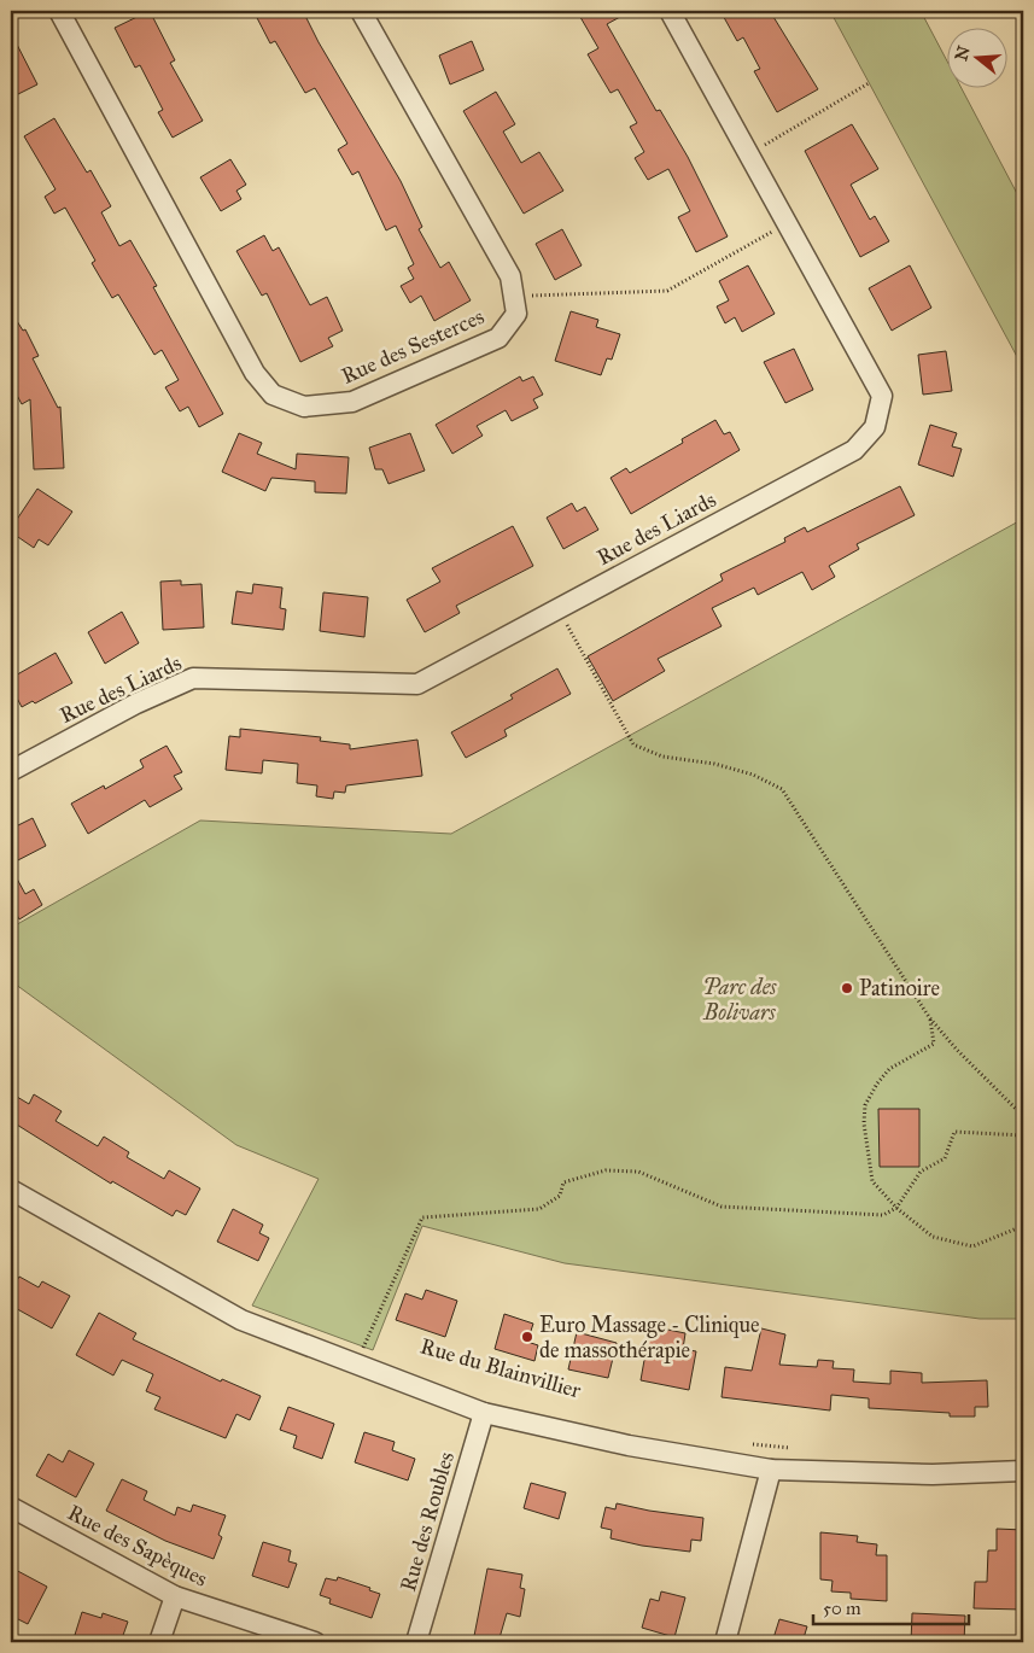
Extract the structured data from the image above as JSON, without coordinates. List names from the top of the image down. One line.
{"streets":{"street":["Rue des Sesterces","Rue des Liards","Rue du Blainvillier","Rue des Roubles","Rue des Sapèques"]},"crossings":[["Rue du Blainvillier","Rue des Roubles"]],"parks":["Parc des Bolivars"],"places":["Patinoire","Euro Massage - Clinique de massothérapie"],"scale_bar":"50 m","north":"left"}
